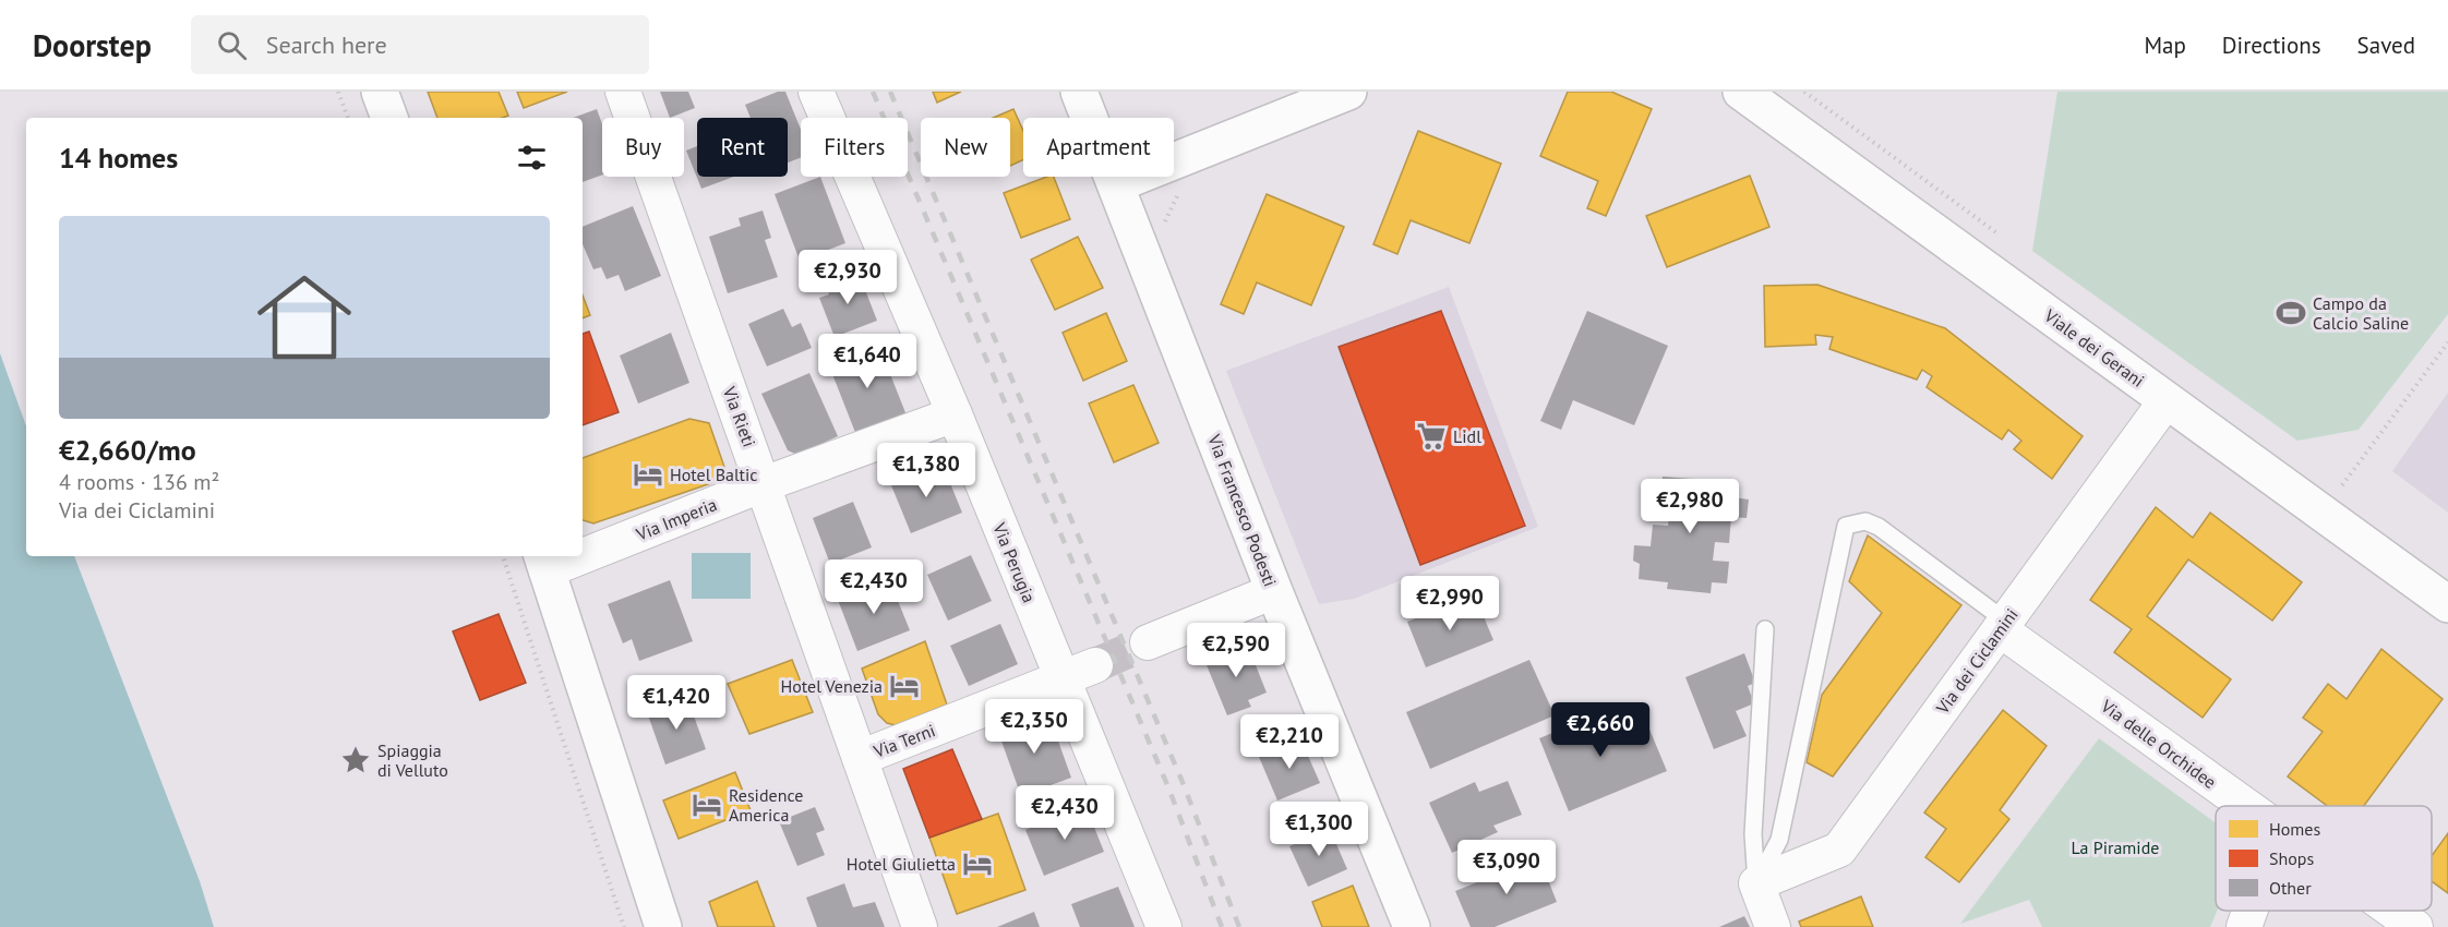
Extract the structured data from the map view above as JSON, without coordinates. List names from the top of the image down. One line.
{"streets":{"street":["Viale dei Gerani","Via Rieti","Via Francesco Podesti","Via Imperia","Via Perugia","Via dei Ciclamini","Via Terni","Via delle Orchidee"]},"crossings":[["Viale dei Gerani","Via dei Ciclamini"],["Via Rieti","Via Imperia"],["Via Rieti","Via Terni"],["Via Imperia","Via Perugia"],["Via Perugia","Via Terni"],["Via dei Ciclamini","Via delle Orchidee"]],"parks":["La Piramide"],"places":{"sports":["Campo da Calcio Saline"],"supermarket":["Lidl"],"hotel":["Hotel Baltic","Hotel Venezia","Residence America","Hotel Giulietta"],"place":["Spiaggia di Velluto"]},"legend":["Homes","Shops","Other"],"page":{"header":"Doorstep","search":"Search here","nav":["Map","Directions","Saved"],"chip":["Buy","Rent","Filters","New","Apartment"],"heading":"14 homes","list":[{"name":"€2,660/mo","note":"4 rooms · 136 m² · Via dei Ciclamini"}],"price":["€2,930","€1,640","€1,380","€2,980","€2,430","€2,990","€2,590","€1,420","€2,350","€2,660","€2,210","€2,430","€1,300","€3,090"]}}
